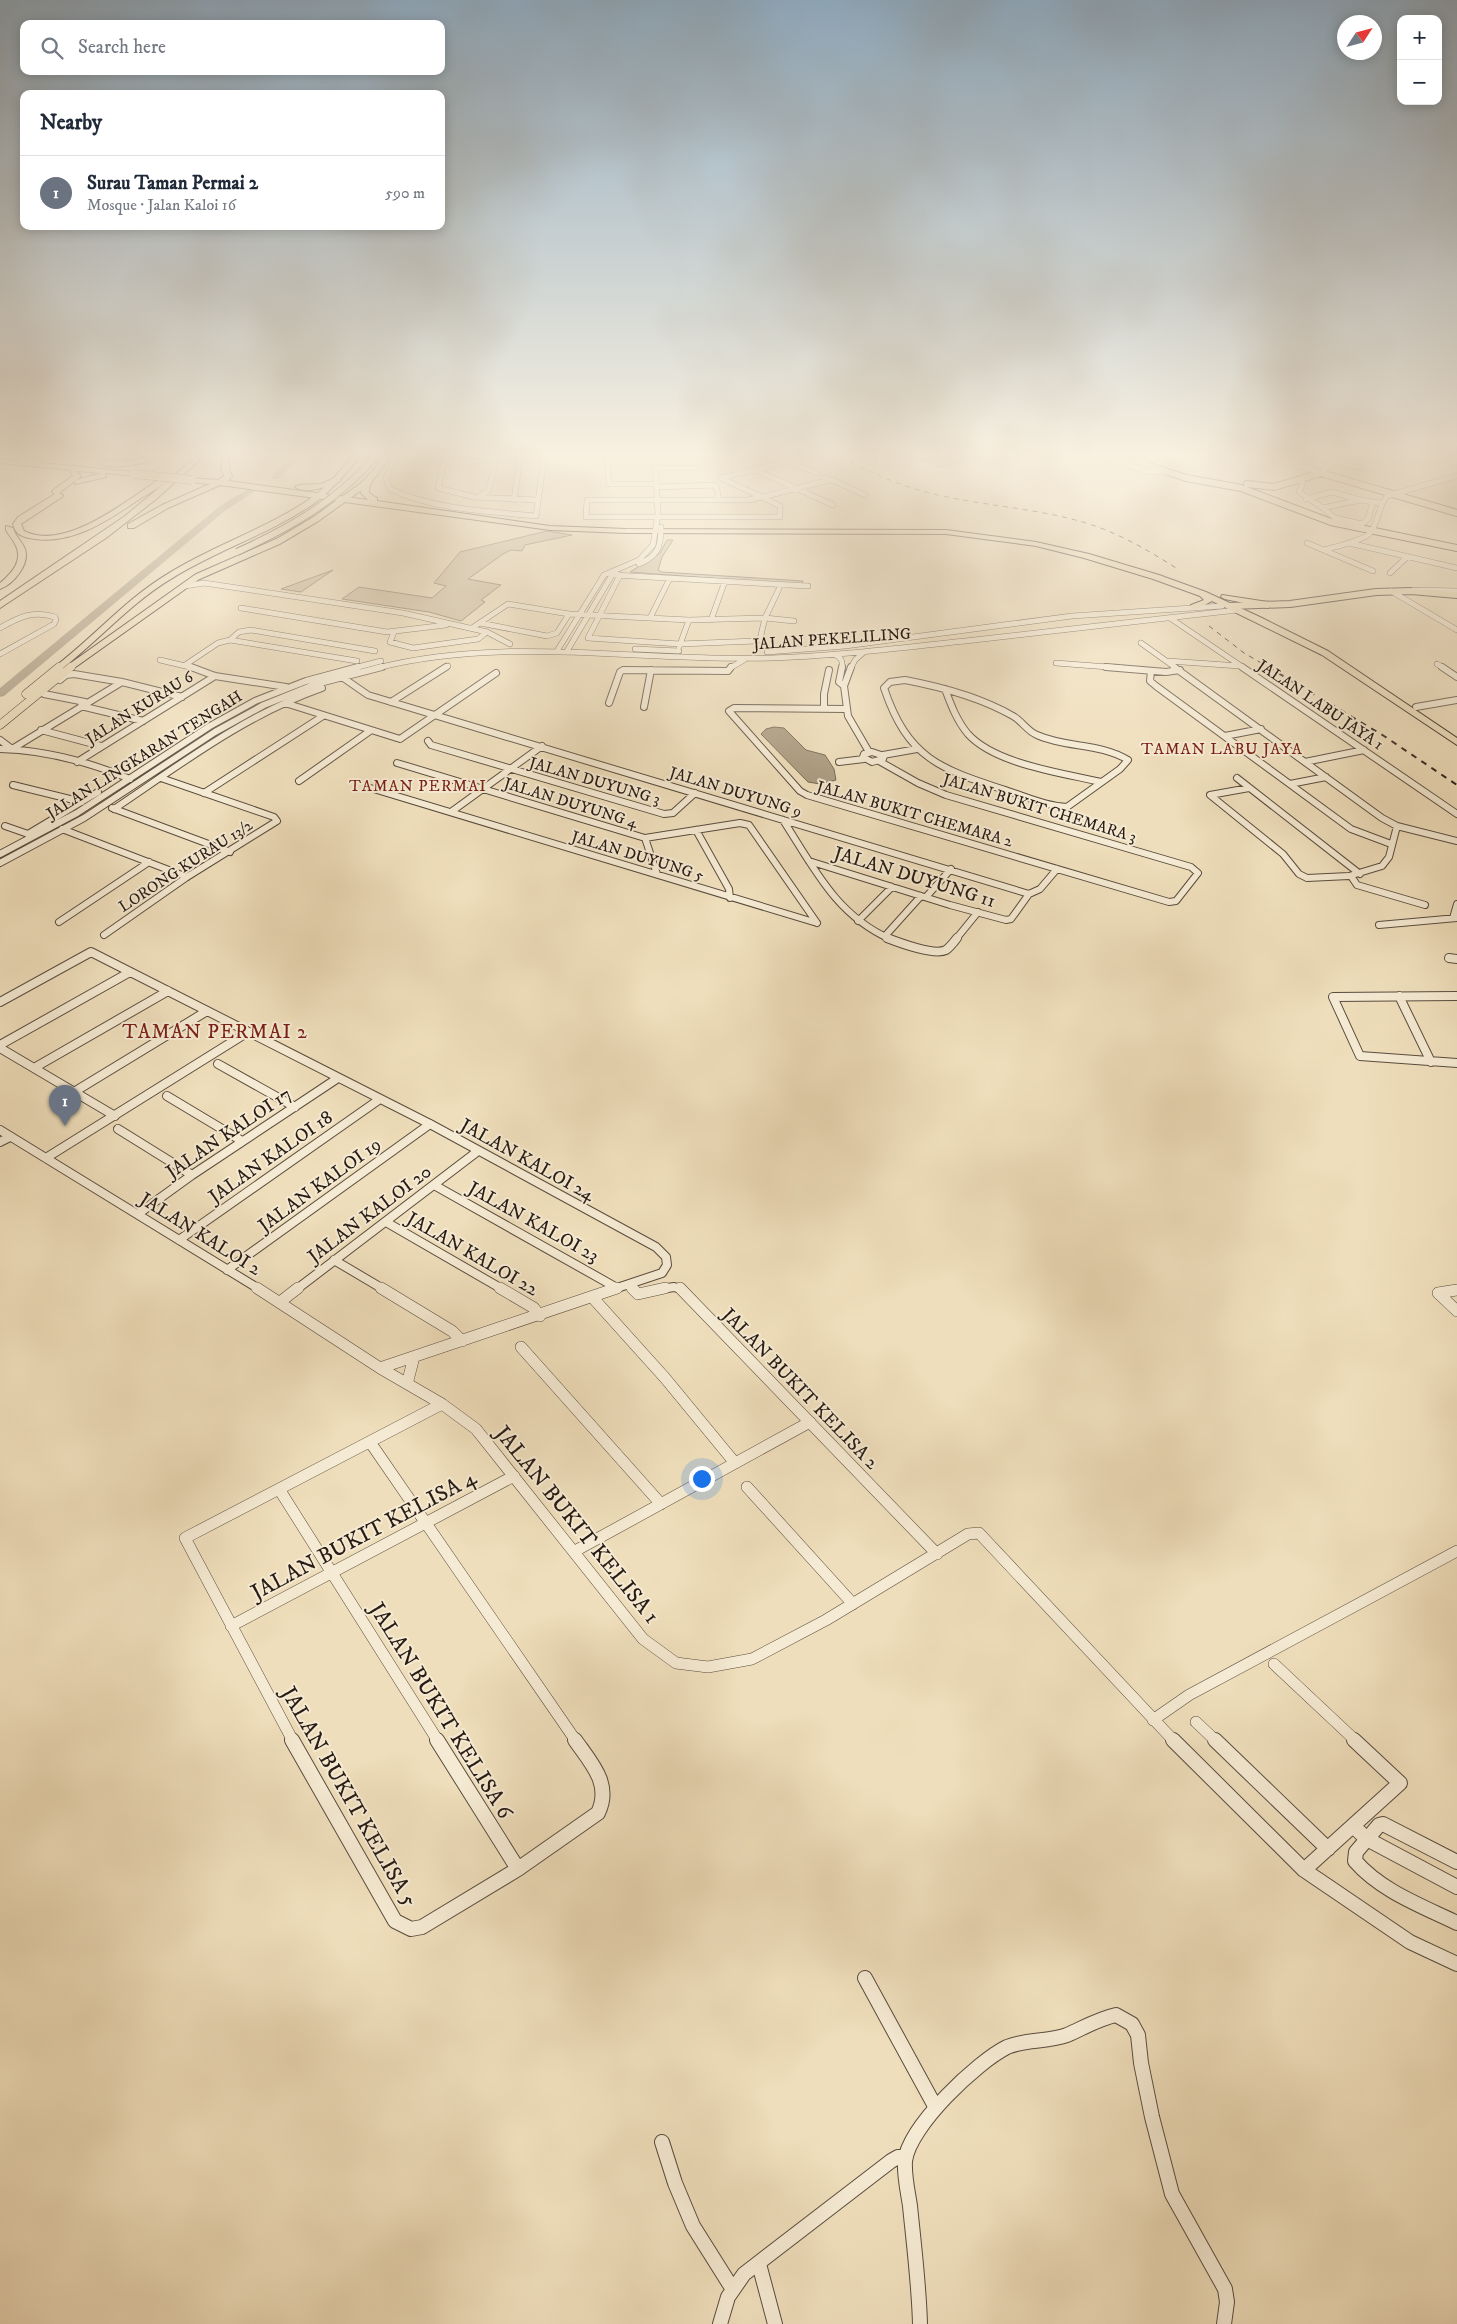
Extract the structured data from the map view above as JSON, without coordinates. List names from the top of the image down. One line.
{"streets":{"street":["JALAN PEKELILING","JALAN LABU JAYA 1","JALAN KURAU 6","JALAN LINGKARAN TENGAH","JALAN DUYUNG 3","JALAN DUYUNG 9","JALAN DUYUNG 4","JALAN BUKIT CHEMARA 3","JALAN BUKIT CHEMARA 2","JALAN DUYUNG 5","LORONG KURAU 13/2","JALAN DUYUNG 11","JALAN KALOI 17","JALAN KALOI 18","JALAN KALOI 24","JALAN KALOI 19","JALAN KALOI 20","JALAN KALOI 23","JALAN KALOI 2","JALAN KALOI 22","JALAN BUKIT KELISA 2","JALAN BUKIT KELISA 1","JALAN BUKIT KELISA 4","JALAN BUKIT KELISA 6","JALAN BUKIT KELISA 5"]},"crossings":[["JALAN PEKELILING","JALAN LABU JAYA 1"],["JALAN PEKELILING","JALAN LINGKARAN TENGAH"],["JALAN LINGKARAN TENGAH","JALAN DUYUNG 9"],["JALAN DUYUNG 3","JALAN DUYUNG 9"],["JALAN DUYUNG 9","JALAN DUYUNG 11"],["JALAN DUYUNG 4","JALAN DUYUNG 5"],["JALAN BUKIT CHEMARA 3","JALAN BUKIT CHEMARA 2"],["JALAN KALOI 17","JALAN KALOI 24"],["JALAN KALOI 17","JALAN KALOI 2"],["JALAN KALOI 18","JALAN KALOI 24"],["JALAN KALOI 18","JALAN KALOI 2"],["JALAN KALOI 24","JALAN KALOI 19"],["JALAN KALOI 24","JALAN KALOI 20"],["JALAN KALOI 24","JALAN KALOI 23"],["JALAN KALOI 24","JALAN KALOI 2"],["JALAN KALOI 24","JALAN KALOI 22"],["JALAN KALOI 24","JALAN BUKIT KELISA 2"],["JALAN KALOI 24","JALAN BUKIT KELISA 1"],["JALAN KALOI 19","JALAN KALOI 2"],["JALAN KALOI 20","JALAN KALOI 23"],["JALAN KALOI 20","JALAN KALOI 2"],["JALAN KALOI 20","JALAN KALOI 22"],["JALAN KALOI 2","JALAN BUKIT KELISA 1"],["JALAN BUKIT KELISA 2","JALAN BUKIT KELISA 1"],["JALAN BUKIT KELISA 1","JALAN BUKIT KELISA 4"],["JALAN BUKIT KELISA 4","JALAN BUKIT KELISA 6"],["JALAN BUKIT KELISA 4","JALAN BUKIT KELISA 5"],["JALAN BUKIT KELISA 6","JALAN BUKIT KELISA 5"]],"districts":["TAMAN LABU JAYA","TAMAN PERMAI","TAMAN PERMAI 2"],"north":"top right","page":{"map_buttons":["+","−"],"search":"Search here","heading":"Nearby","list":[{"mark":"1","name":"Surau Taman Permai 2","note":"Mosque · Jalan Kaloi 16","value":"590 m"}],"pins":"1"}}
